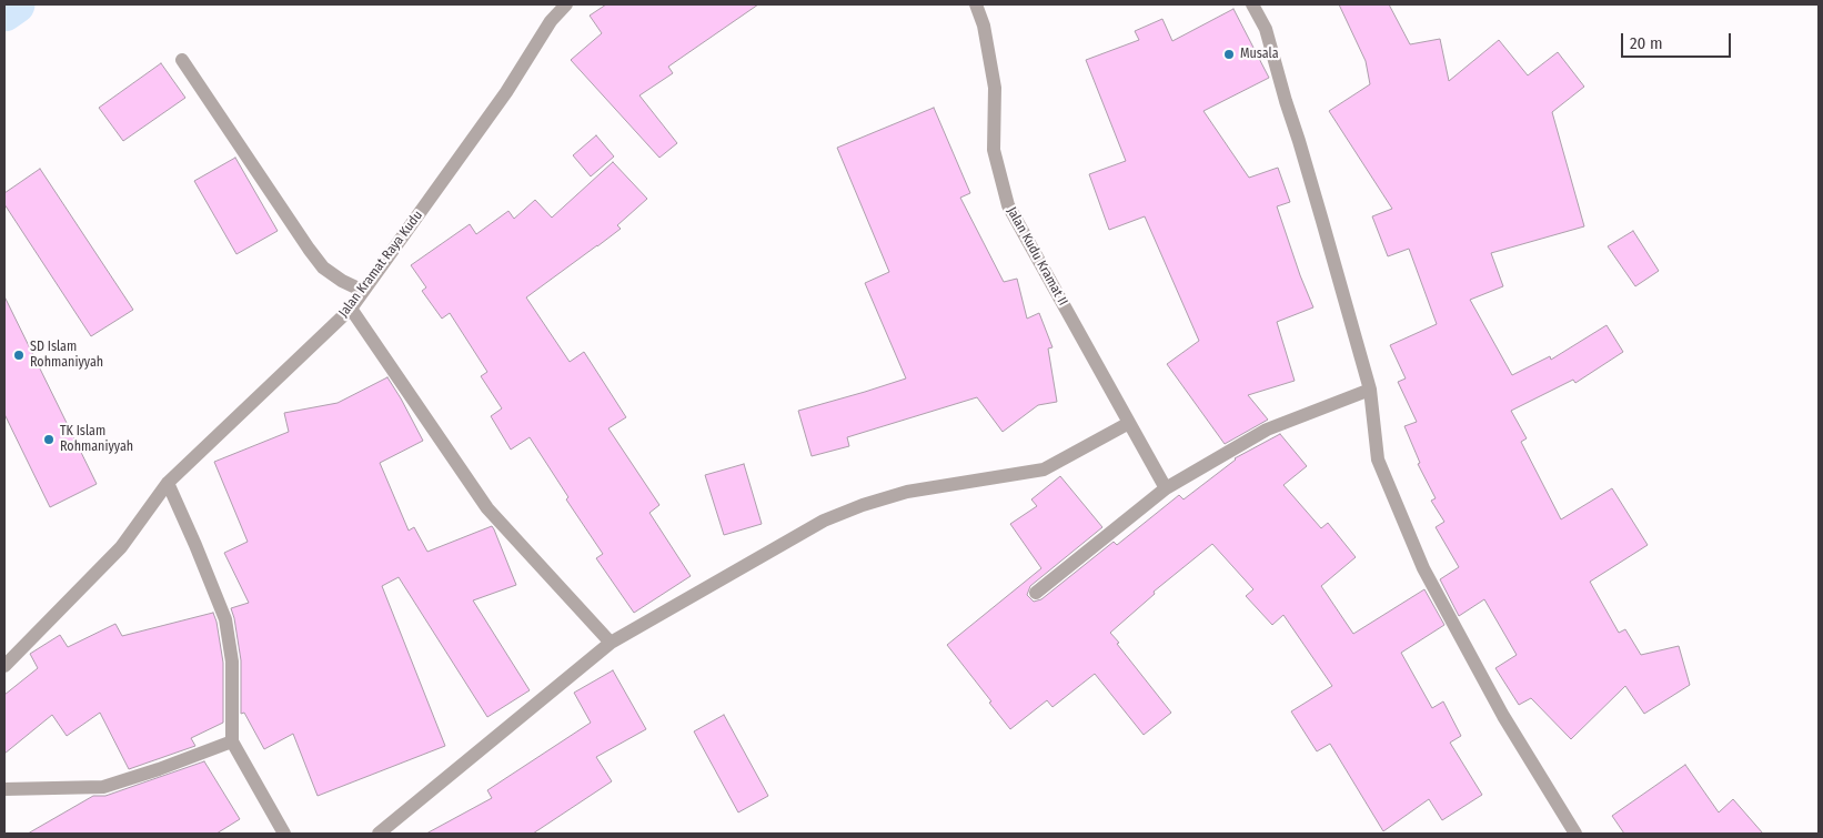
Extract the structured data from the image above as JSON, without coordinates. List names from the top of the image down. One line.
{"streets":{"street":["Jalan Kudu Kramat II","Jalan Kramat Raya Kudu"]},"places":["Musala","SD Islam Rohmaniyyah","TK Islam Rohmaniyyah"],"scale_bar":"20 m"}
